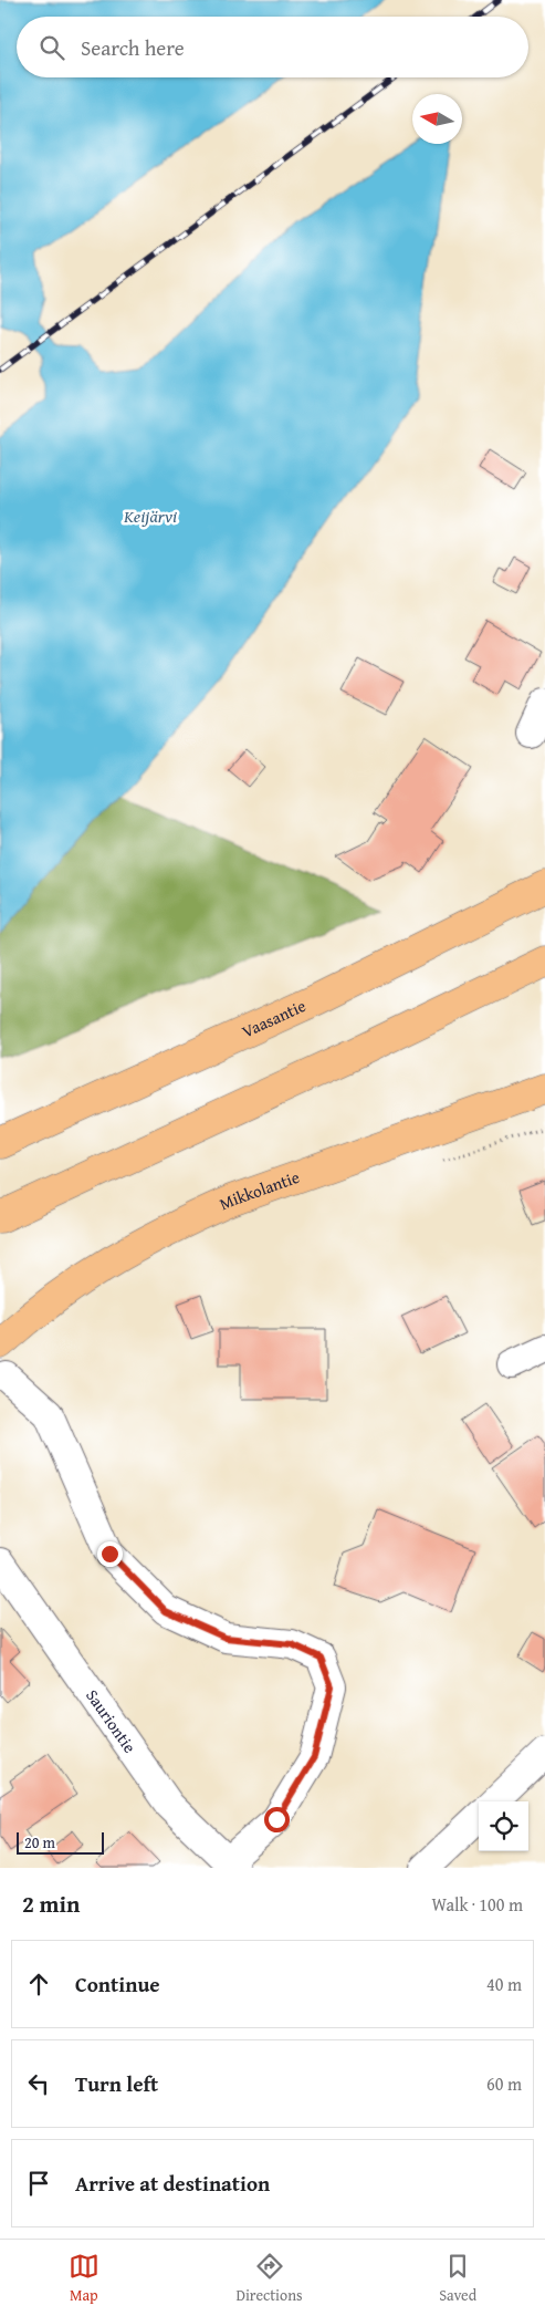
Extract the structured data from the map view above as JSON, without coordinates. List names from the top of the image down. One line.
{"streets":{"main road":["Vaasantie","Mikkolantie"],"street":["Sauriontie"]},"water":["Keijärvi"],"scale_bar":"20 m","north":"left","page":{"search":"Search here","scale":"20 m","heading":["2 min","Walk · 100 m"],"list":[["Continue","40 m"],["Turn left","60 m"],"Arrive at destination"],"nav":["Map","Directions","Saved"]}}
